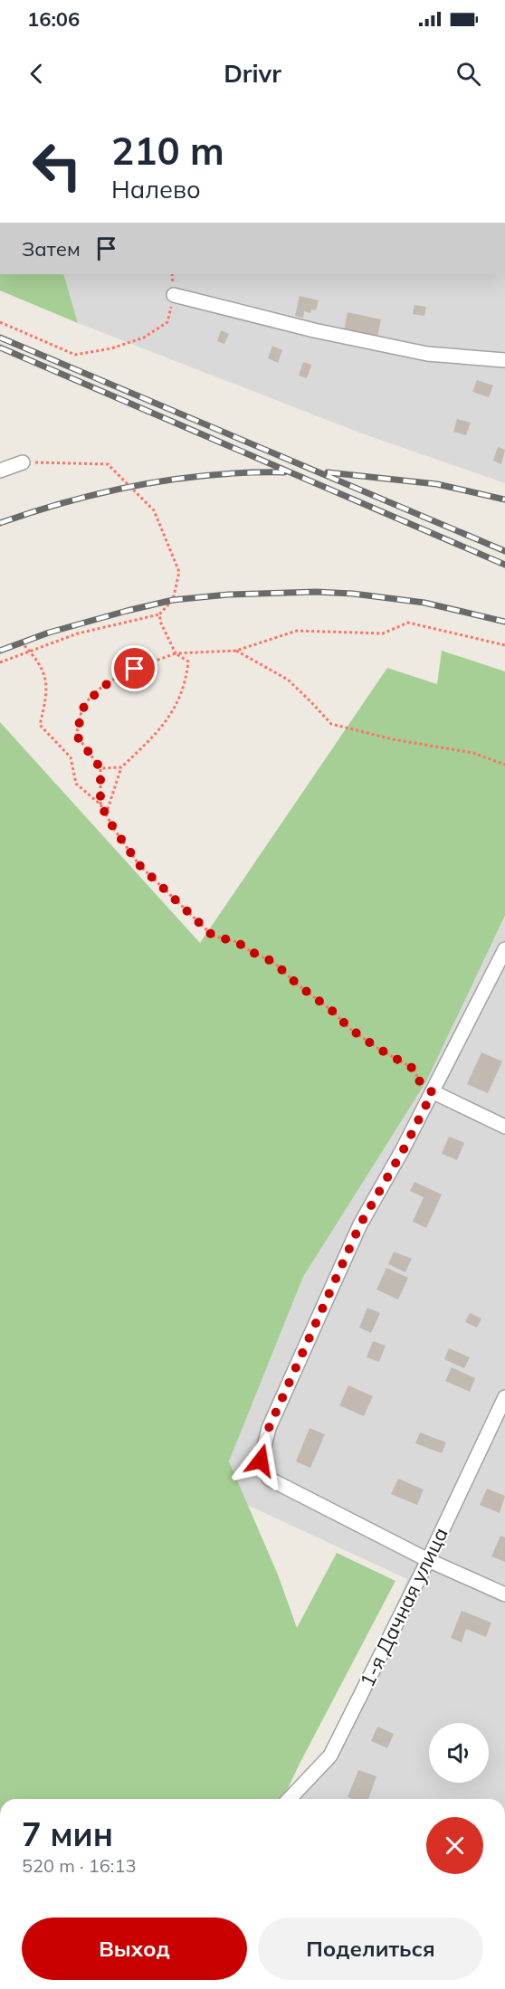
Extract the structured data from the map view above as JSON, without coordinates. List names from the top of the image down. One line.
{"streets":{"street":["1-я Дачная улица"]},"page":{"status":"16:06","header":"Drivr","turn":["210 m","Налево"],"then":"Затем","heading":["7 мин","520 m · 16:13"],"buttons":["Выход","Поделиться"]}}
